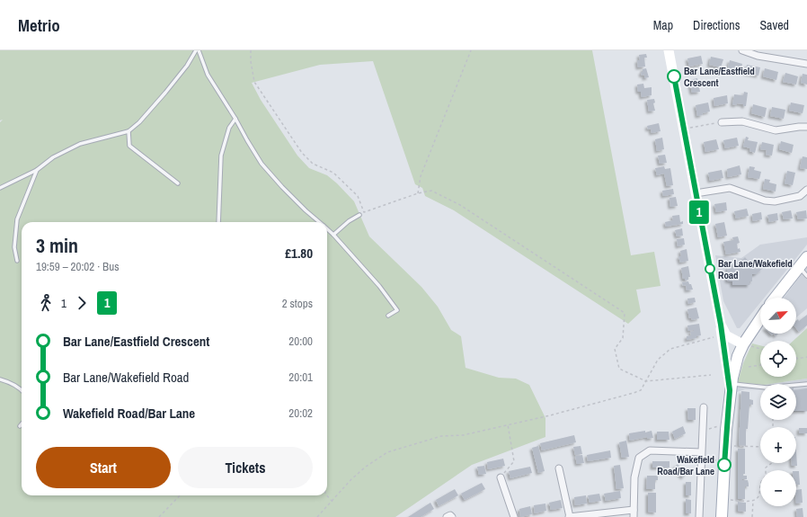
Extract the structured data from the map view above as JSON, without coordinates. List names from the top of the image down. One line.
{"places":["Bar Lane/Eastfield Crescent","Bar Lane/Wakefield Road","Wakefield Road/Bar Lane"],"lines":["bus line 1"],"north":"top right","page":{"header":"Metrio","nav":["Map","Directions","Saved"],"on_map":"1","heading":["3 min","19:59 – 20:02 · Bus","£1.80"],"legs":["1","1","2 stops"],"map_buttons":["+","−"],"list":[{"name":"Bar Lane/Eastfield Crescent","value":"20:00"},{"name":"Bar Lane/Wakefield Road","value":"20:01"},{"name":"Wakefield Road/Bar Lane","value":"20:02"}],"buttons":["Start","Tickets"]}}
